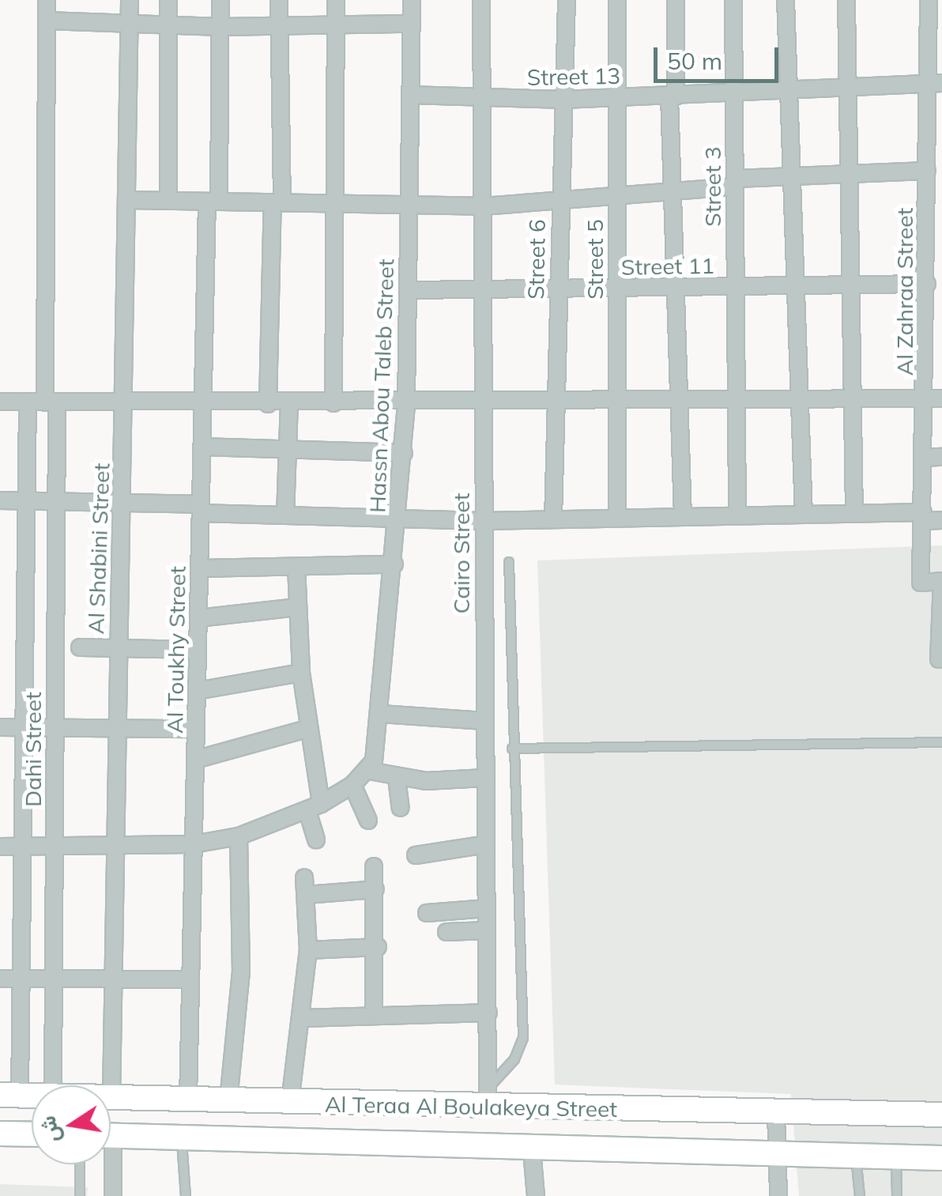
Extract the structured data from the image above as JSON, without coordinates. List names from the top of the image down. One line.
{"streets":{"street":["Street 13","Street 3","Street 6","Street 5","Street 11","Al Zahraa Street","Hassn Abou Taleb Street","Al Shabini Street","Cairo Street","Al Toukhy Street","Dahi Street","Al Teraa Al Boulakeya Street"]},"crossings":[["Street 13","Street 3"],["Street 13","Street 6"],["Street 13","Street 5"],["Street 13","Al Zahraa Street"],["Street 13","Hassn Abou Taleb Street"],["Street 13","Cairo Street"],["Street 3","Street 11"],["Street 6","Street 11"],["Street 5","Street 11"],["Street 11","Al Zahraa Street"],["Street 11","Hassn Abou Taleb Street"],["Street 11","Cairo Street"],["Al Shabini Street","Al Teraa Al Boulakeya Street"],["Cairo Street","Al Teraa Al Boulakeya Street"],["Al Toukhy Street","Al Teraa Al Boulakeya Street"]],"scale_bar":"50 m","north":"left"}
